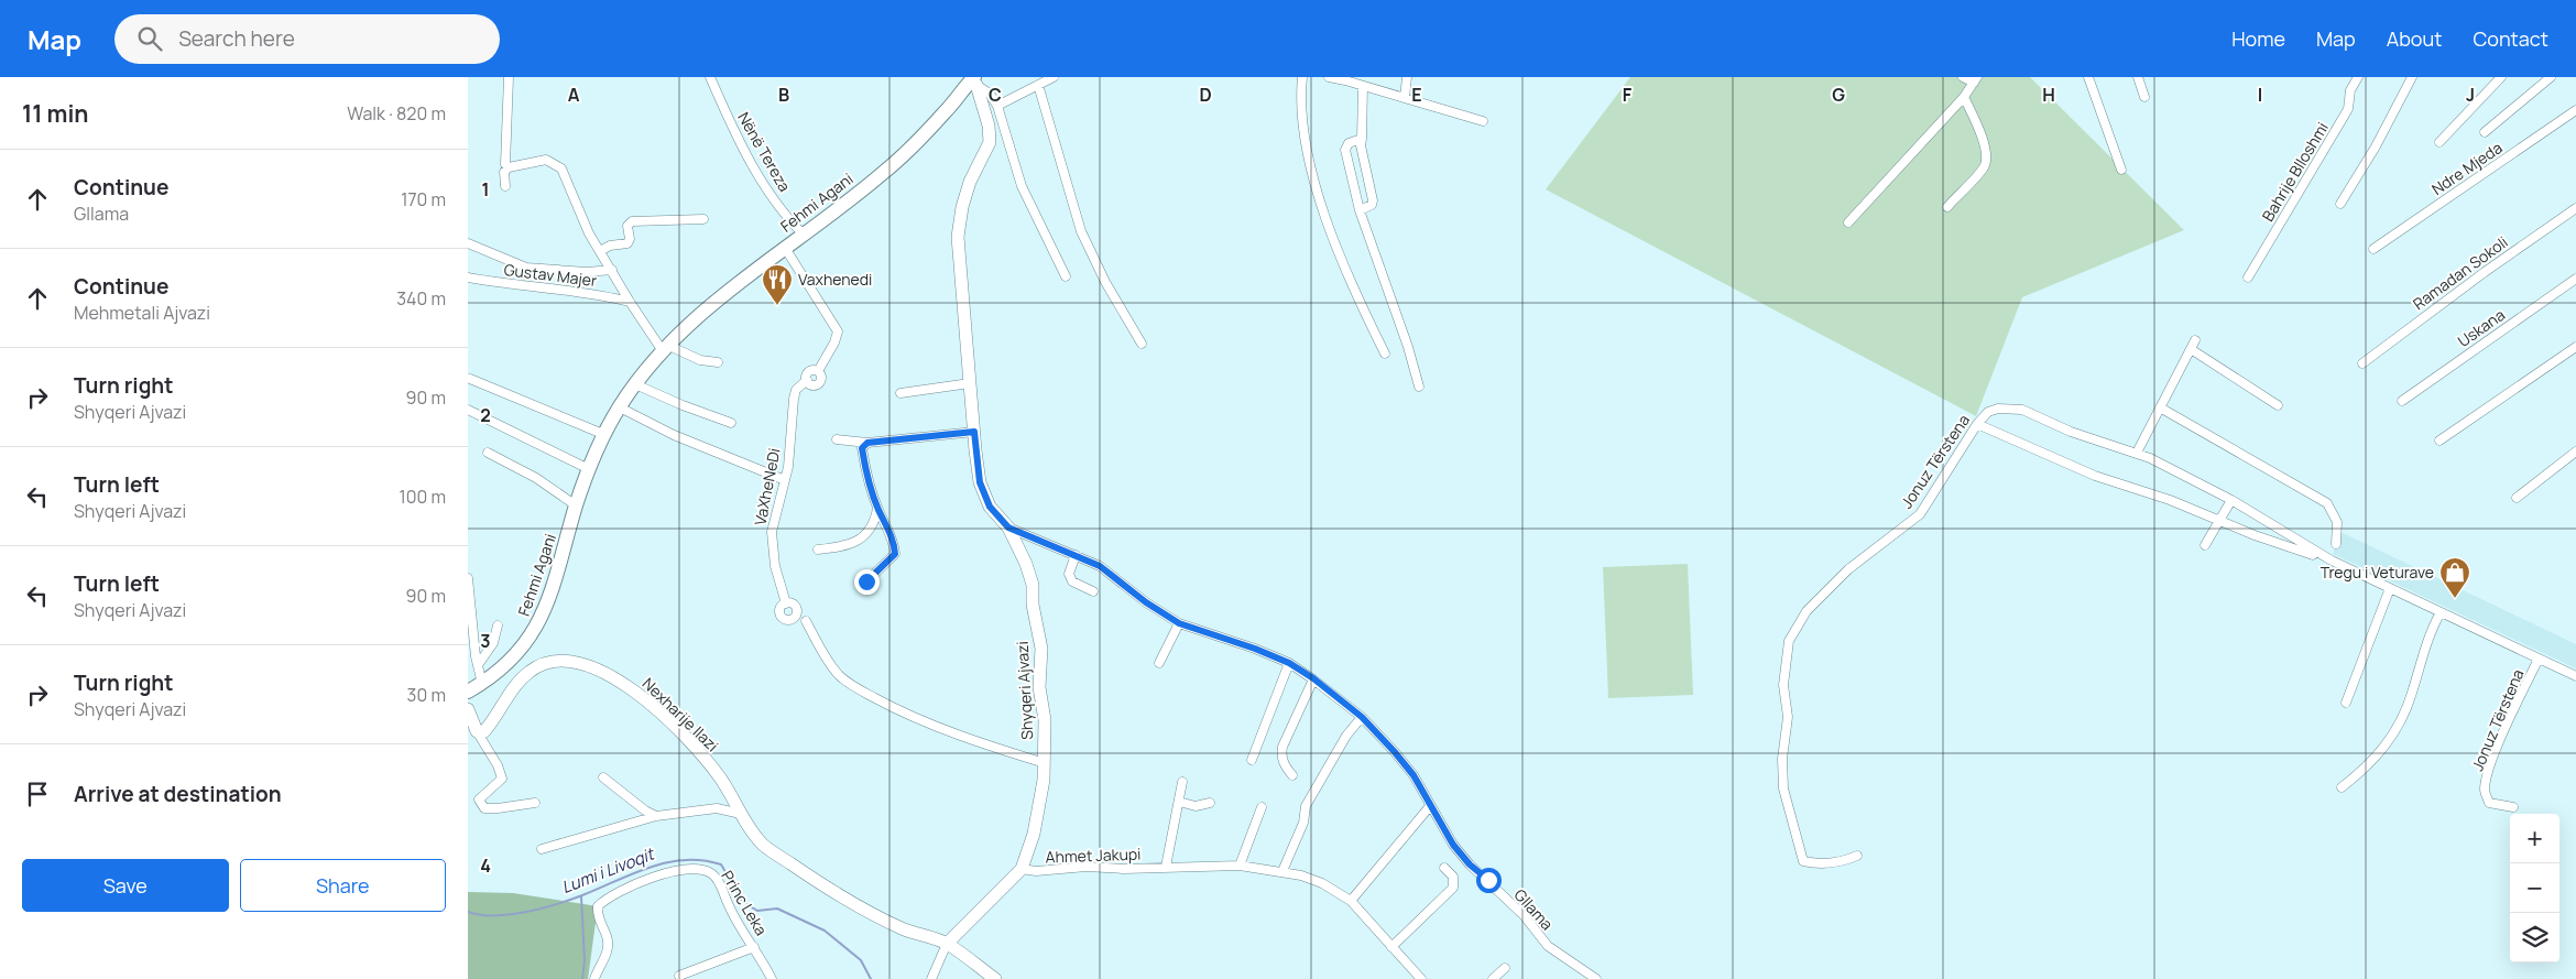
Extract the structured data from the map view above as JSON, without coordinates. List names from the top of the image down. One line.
{"streets":{"main road":["Fehmi Agani"],"street":["Nënë Tereza","Ndre Mjeda","Bahrije Blloshmi","Ramadan Sokoli","Gustav Majer","Uskana","Jonuz Tërstena","VaXheNeDi","Shyqeri Ajvazi","Nexharije Ilazi","Ahmet Jakupi","Princ Leka","Gllama"]},"crossings":[["Nënë Tereza","Fehmi Agani"],["Fehmi Agani","VaXheNeDi"],["Fehmi Agani","Shyqeri Ajvazi"],["Shyqeri Ajvazi","Nexharije Ilazi"],["Shyqeri Ajvazi","Ahmet Jakupi"],["Shyqeri Ajvazi","Gllama"]],"water":["Lumi i Livoqit"],"places":{"restaurant":["Vaxhenedi"],"shop":["Tregu i Veturave"]},"page":{"header":"Map","search":"Search here","nav":["Home","Map","About","Contact"],"heading":["11 min","Walk · 820 m"],"list":[["Continue","Gllama","170 m"],["Continue","Mehmetali Ajvazi","340 m"],["Turn right","Shyqeri Ajvazi","90 m"],["Turn left","Shyqeri Ajvazi","100 m"],["Turn left","Shyqeri Ajvazi","90 m"],["Turn right","Shyqeri Ajvazi","30 m"],"Arrive at destination"],"map_buttons":["+","−"],"buttons":["Save","Share"]},"grid":{"columns":["A","B","C","D","E","F","G","H","I","J"],"rows":["1","2","3","4"]}}
